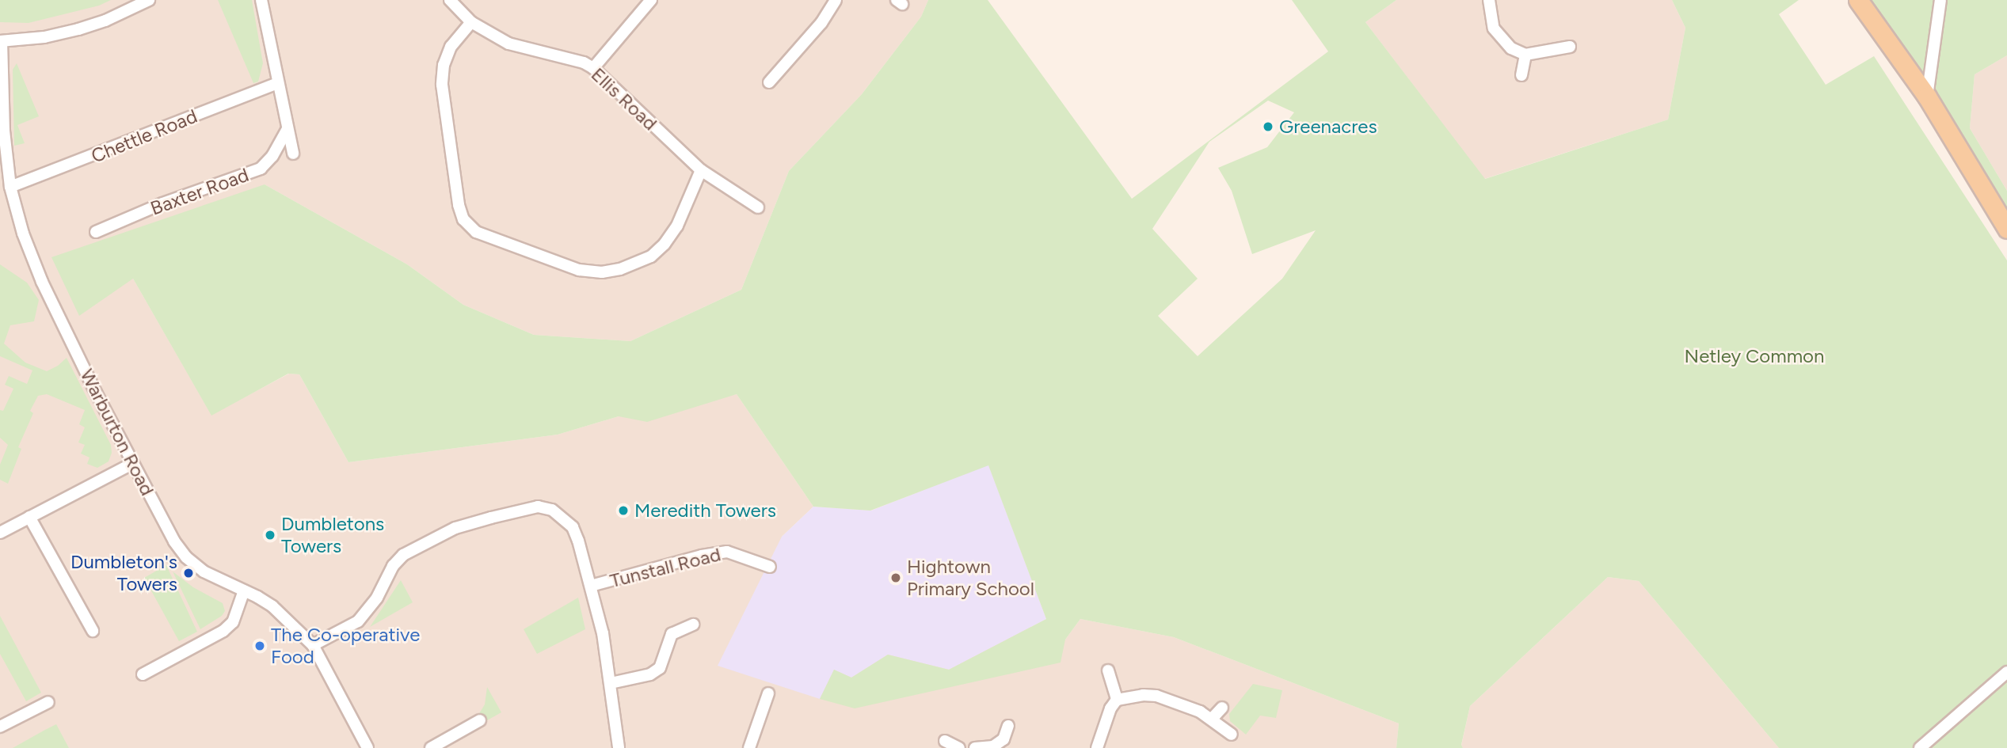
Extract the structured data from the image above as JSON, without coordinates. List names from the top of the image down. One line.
{"streets":{"street":["Ellis Road","Chettle Road","Baxter Road","Warburton Road","Tunstall Road"]},"crossings":[["Chettle Road","Warburton Road"],["Warburton Road","Tunstall Road"]],"parks":["Netley Common"],"places":["Greenacres","Meredith Towers","Dumbletons Towers","Dumbleton's Towers","Hightown Primary School","The Co-operative Food"]}
